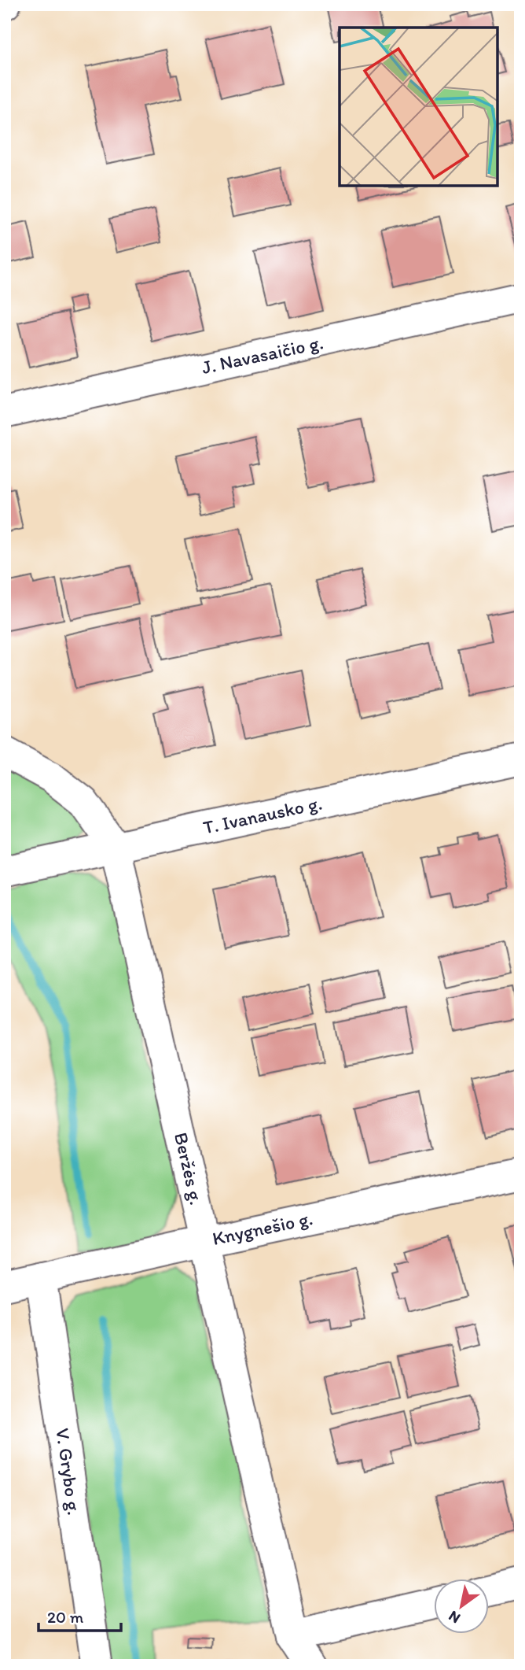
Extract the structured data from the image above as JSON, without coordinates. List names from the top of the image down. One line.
{"streets":{"street":["J. Navasaičio g.","T. Ivanausko g.","Beržės g.","Knygnešio g.","V. Grybo g."]},"crossings":[["T. Ivanausko g.","Beržės g."],["Beržės g.","Knygnešio g."],["Knygnešio g.","V. Grybo g."]],"scale_bar":"20 m","north":"bottom left"}
